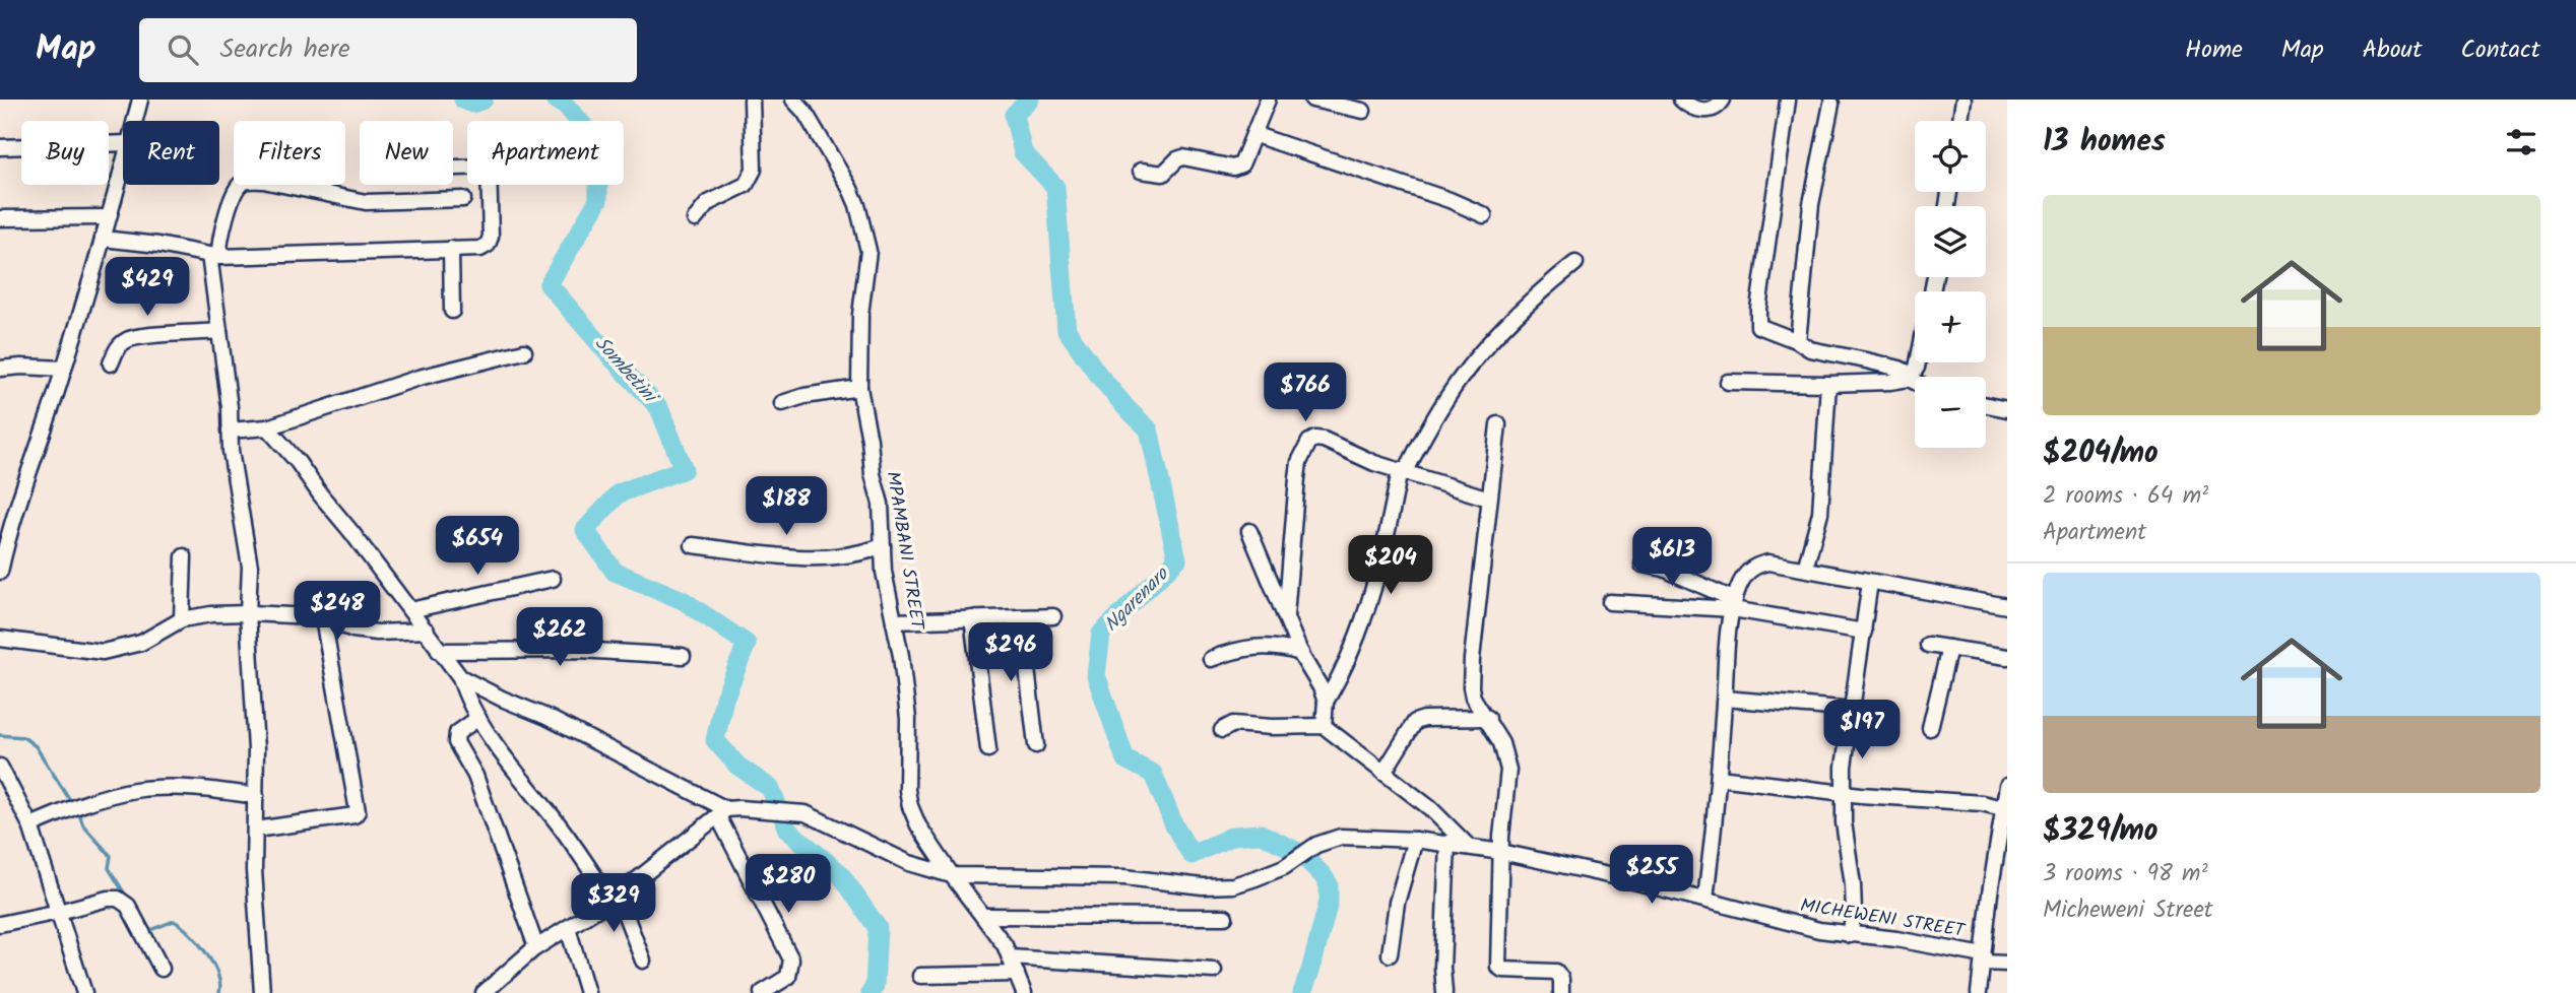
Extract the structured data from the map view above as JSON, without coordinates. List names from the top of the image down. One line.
{"streets":{"street":["MPAMBANI STREET","MICHEWENI STREET"]},"crossings":[["MPAMBANI STREET","MICHEWENI STREET"]],"water":["Sombetini","Ngarenaro"],"page":{"header":"Map","search":"Search here","nav":["Home","Map","About","Contact"],"heading":"13 homes","map_buttons":["+","−"],"chip":["Buy","Rent","Filters","New","Apartment"],"list":[{"name":"$204/mo","note":"2 rooms · 64 m² · Apartment"},{"name":"$329/mo","note":"3 rooms · 98 m² · Micheweni Street"}],"price":["$429","$766","$188","$654","$613","$204","$248","$262","$296","$197","$255","$280","$329"]}}
